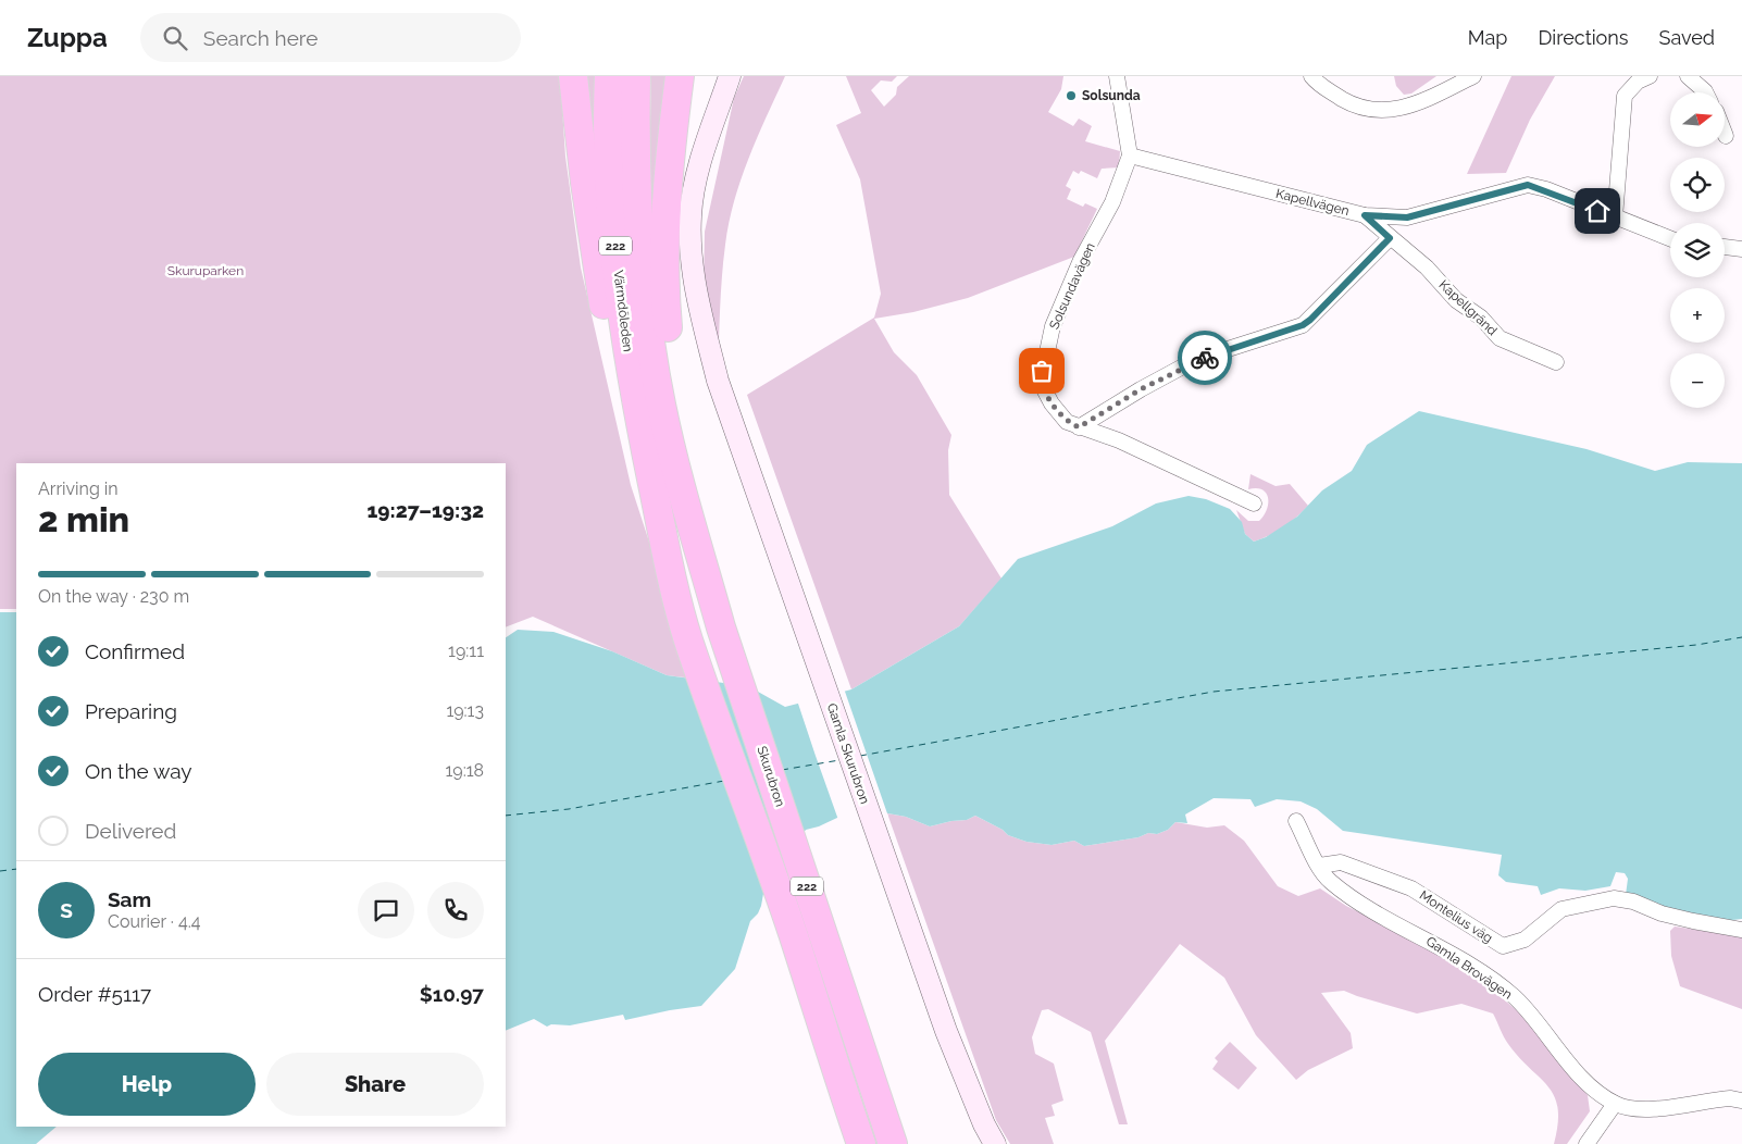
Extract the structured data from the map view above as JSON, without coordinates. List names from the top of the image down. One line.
{"streets":{"highway":["222","Värmdöleden","Skurubron"],"main road":["Gamla Skurubron"],"street":["Kapellvägen","Solsundavägen","Kapellgränd","Montelius väg","Gamla Brovägen"]},"crossings":[["Kapellvägen","Solsundavägen"],["Kapellvägen","Kapellgränd"],["222","Värmdöleden"],["222","Skurubron"],["Värmdöleden","Skurubron"],["Montelius väg","Gamla Brovägen"]],"parks":["Skuruparken"],"places":["Solsunda"],"north":"right","page":{"header":"Zuppa","search":"Search here","nav":["Map","Directions","Saved"],"map_buttons":["+","−"],"heading":["2 min","Arriving in","19:27–19:32"],"panel":["Sam","Courier · 4.4","Order #5117","$10.97"],"bar":"On the way · 230 m","list":[["Confirmed","19:11"],["Preparing","19:13"],["On the way","19:18"],"Delivered"],"round":"S","buttons":["Help","Share"]}}
